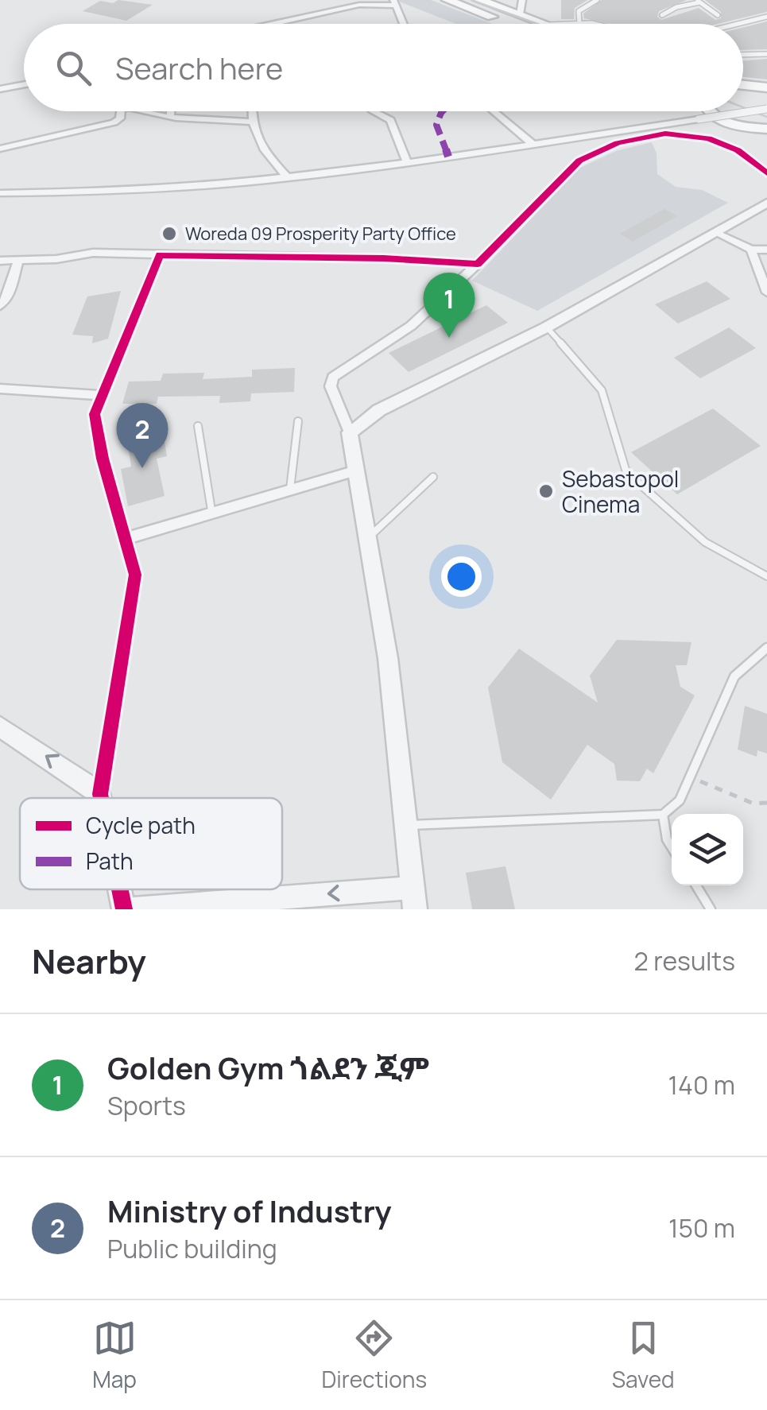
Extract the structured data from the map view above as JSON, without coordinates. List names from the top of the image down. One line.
{"places":["Woreda 09 Prosperity Party Office","Sebastopol Cinema"],"legend":["Cycle path","Path"],"page":{"search":"Search here","pins":["1","2"],"heading":["Nearby","2 results"],"list":[{"mark":"1","name":"Golden Gym ጎልደን ጂም","note":"Sports","value":"140 m"},{"mark":"2","name":"Ministry of Industry","note":"Public building","value":"150 m"}],"nav":["Map","Directions","Saved"]}}
